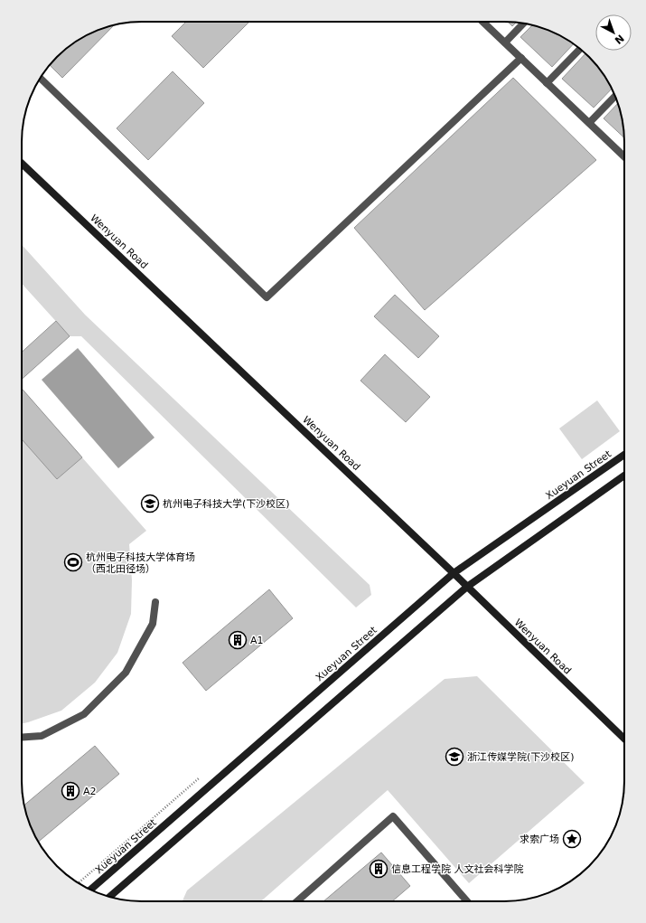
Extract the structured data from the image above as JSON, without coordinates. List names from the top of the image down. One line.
{"streets":{"main road":["Wenyuan Road","Xueyuan Street"]},"crossings":[["Wenyuan Road","Xueyuan Street"]],"places":{"school or university":["杭州电子科技大学(下沙校区)","浙江传媒学院(下沙校区)"],"sports":["杭州电子科技大学体育场 （西北田径场）"],"building":["A1","A2","信息工程学院 人文社会科学院"],"place":["求索广场"]},"north":"bottom right"}
